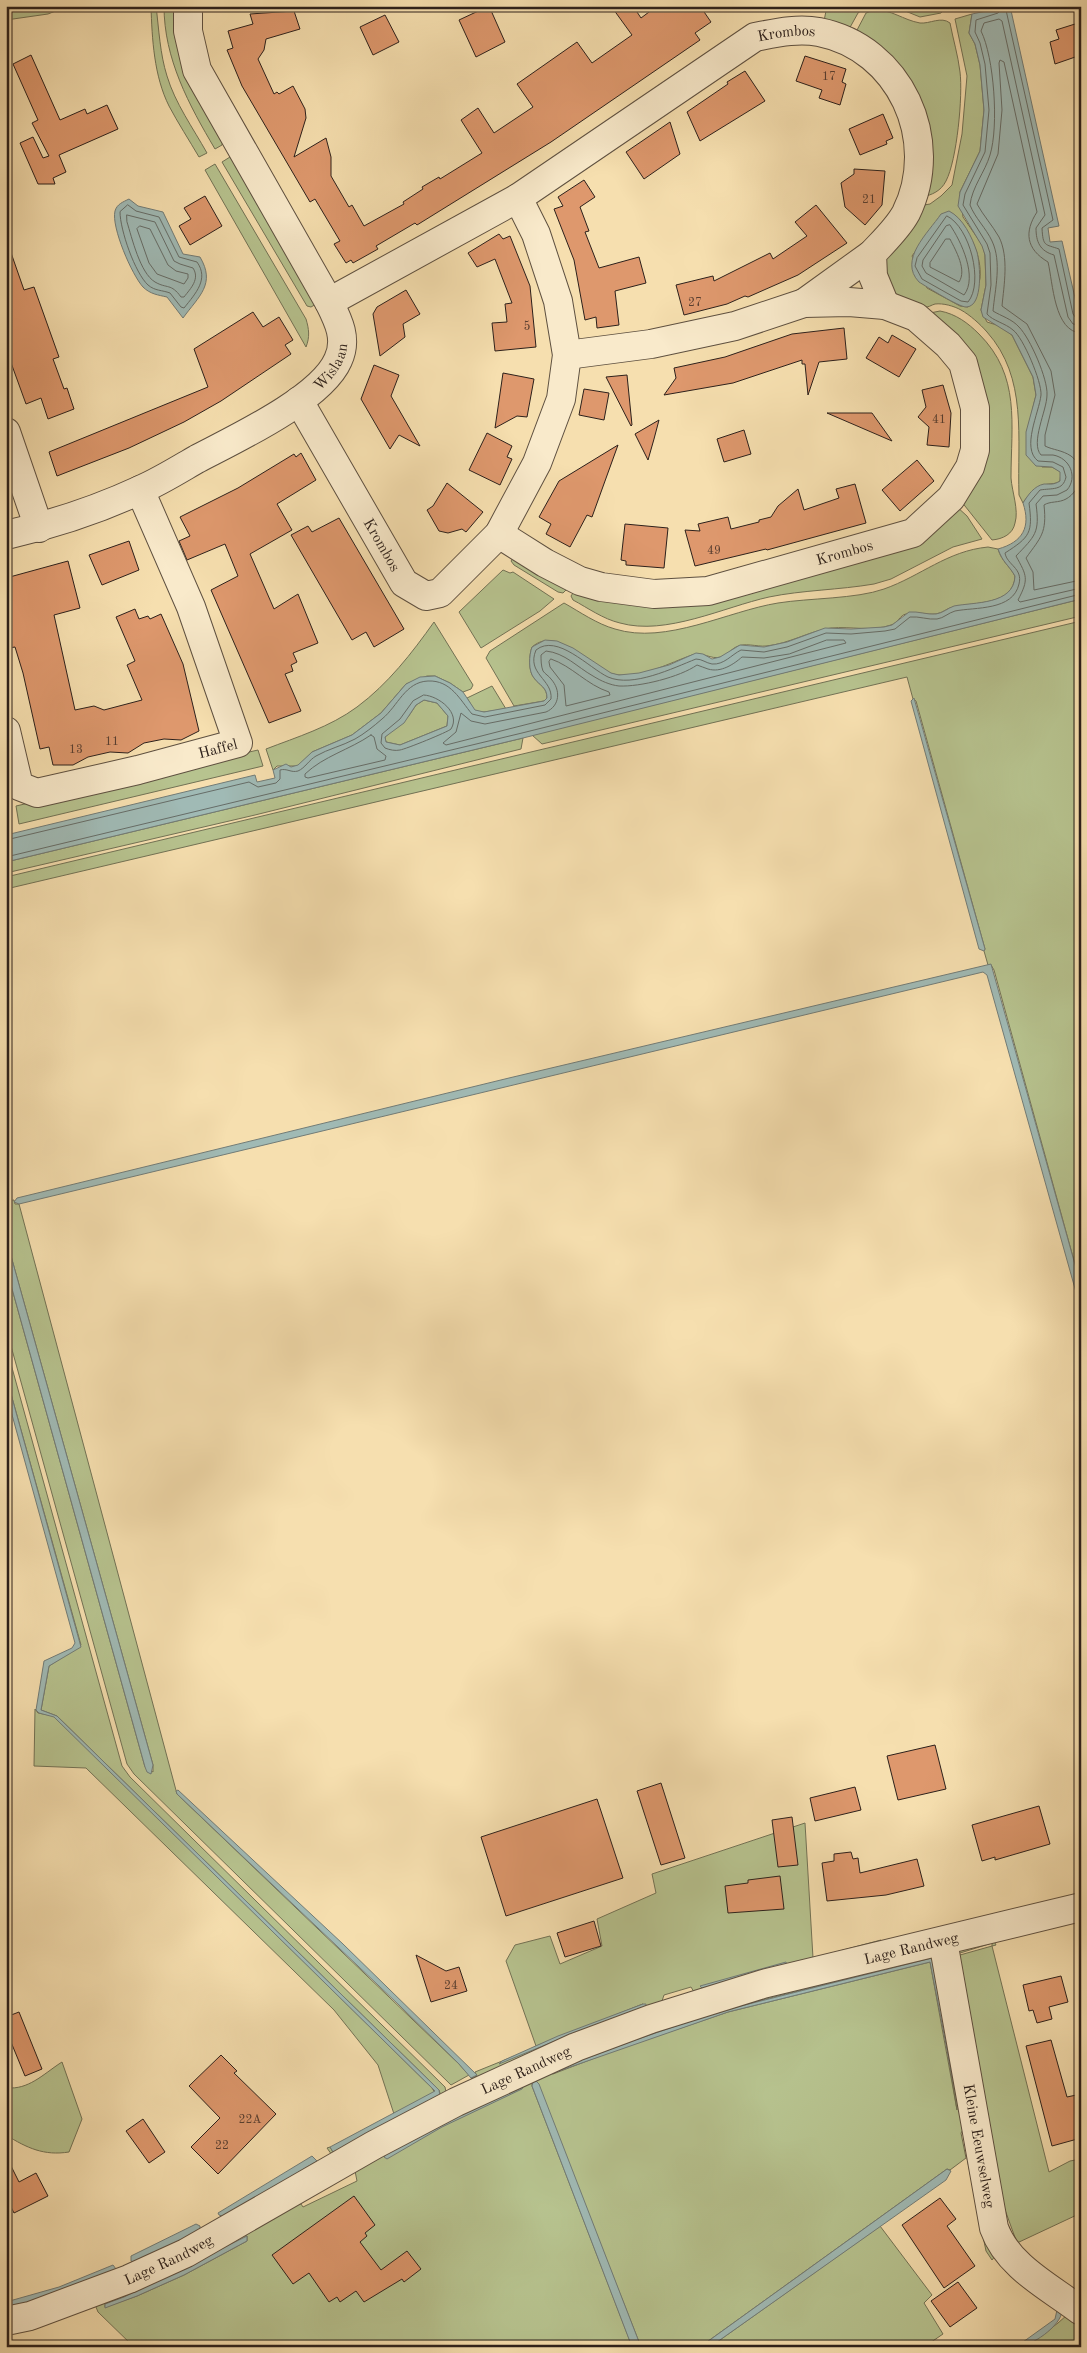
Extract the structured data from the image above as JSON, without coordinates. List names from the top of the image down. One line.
{"streets":{"street":["Krombos","Wislaan","Haffel","Lage Randweg","Kleine Eeuwselweg"]},"crossings":[["Krombos","Wislaan"],["Wislaan","Haffel"],["Lage Randweg","Kleine Eeuwselweg"]],"house_numbers":["17","21","27","5","41","49","11","13","24","22A","22"]}
